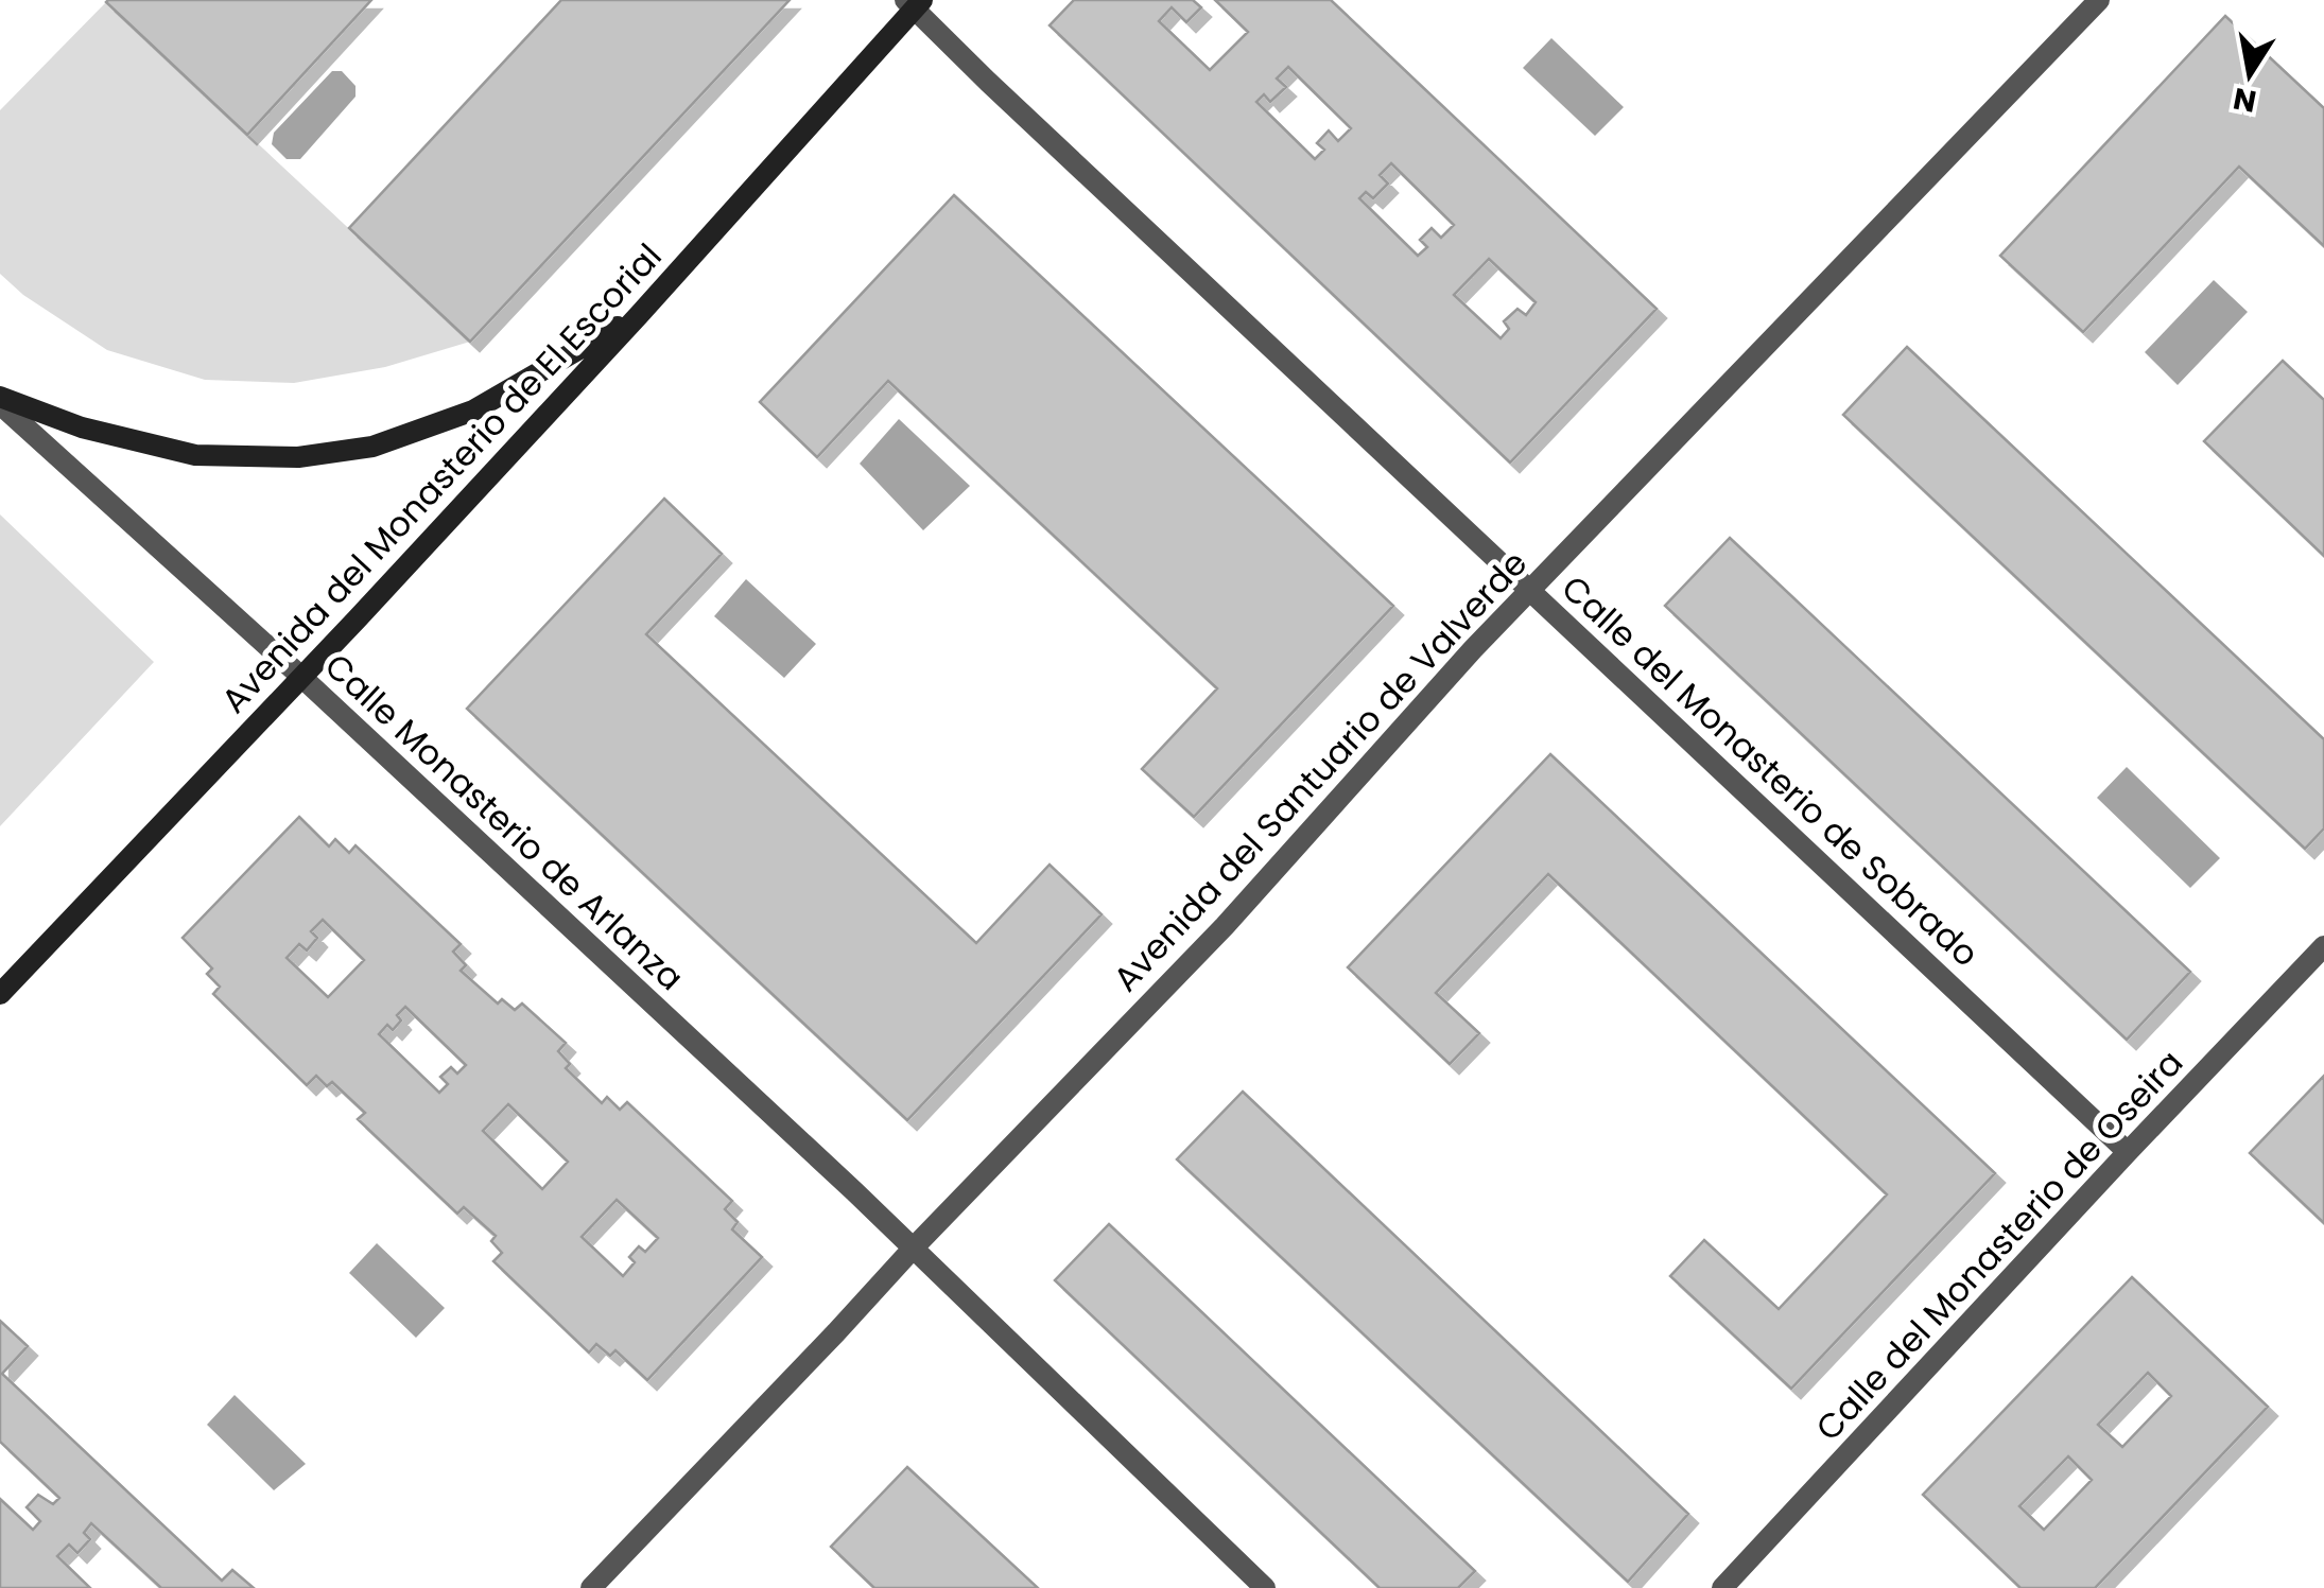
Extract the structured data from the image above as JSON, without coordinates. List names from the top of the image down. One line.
{"streets":{"street":["Avenida del Monasterio de El Escorial","Avenida del Santuario de Valverde","Calle del Monasterio de Sobrado","Calle Monasterio de Arlanza","Calle del Monasterio de Oseira"]},"crossings":[["Avenida del Monasterio de El Escorial","Calle del Monasterio de Sobrado"],["Avenida del Monasterio de El Escorial","Calle Monasterio de Arlanza"],["Avenida del Santuario de Valverde","Calle del Monasterio de Sobrado"],["Avenida del Santuario de Valverde","Calle Monasterio de Arlanza"],["Calle del Monasterio de Sobrado","Calle del Monasterio de Oseira"]],"north":"bottom"}
